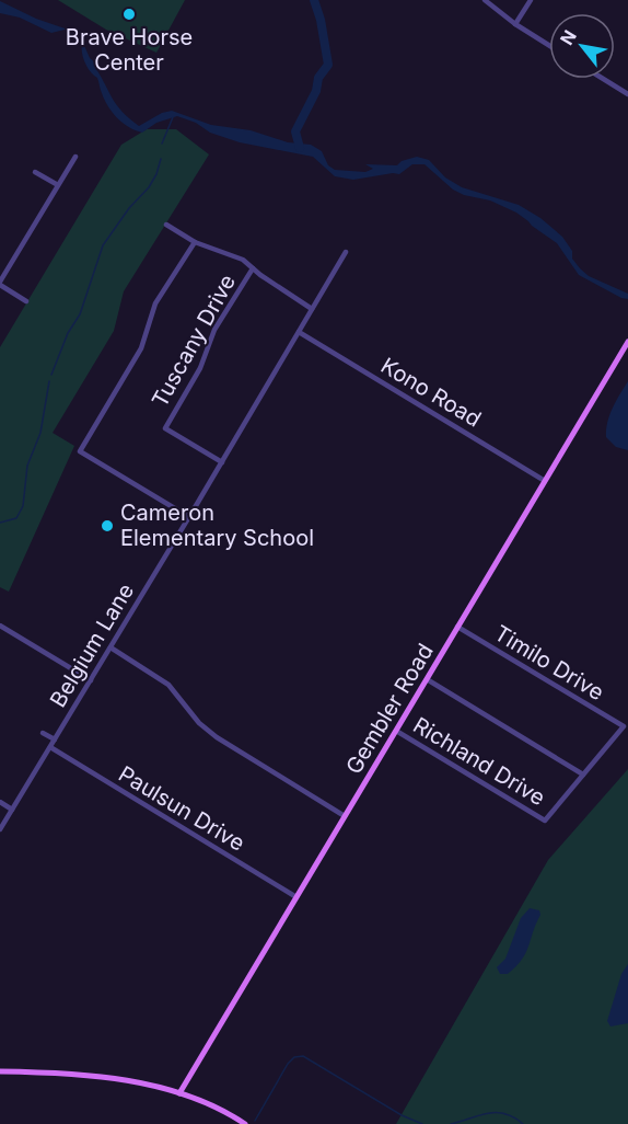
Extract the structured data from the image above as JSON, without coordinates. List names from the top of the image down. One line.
{"streets":{"main road":["Gembler Road"],"street":["Tuscany Drive","Kono Road","Belgium Lane","Timilo Drive","Richland Drive","Paulsun Drive"]},"crossings":[["Tuscany Drive","Belgium Lane"],["Kono Road","Belgium Lane"],["Kono Road","Gembler Road"],["Belgium Lane","Paulsun Drive"],["Timilo Drive","Gembler Road"],["Timilo Drive","Richland Drive"],["Gembler Road","Richland Drive"],["Gembler Road","Paulsun Drive"]],"places":["Brave Horse Center","Cameron Elementary School"],"north":"top left"}
